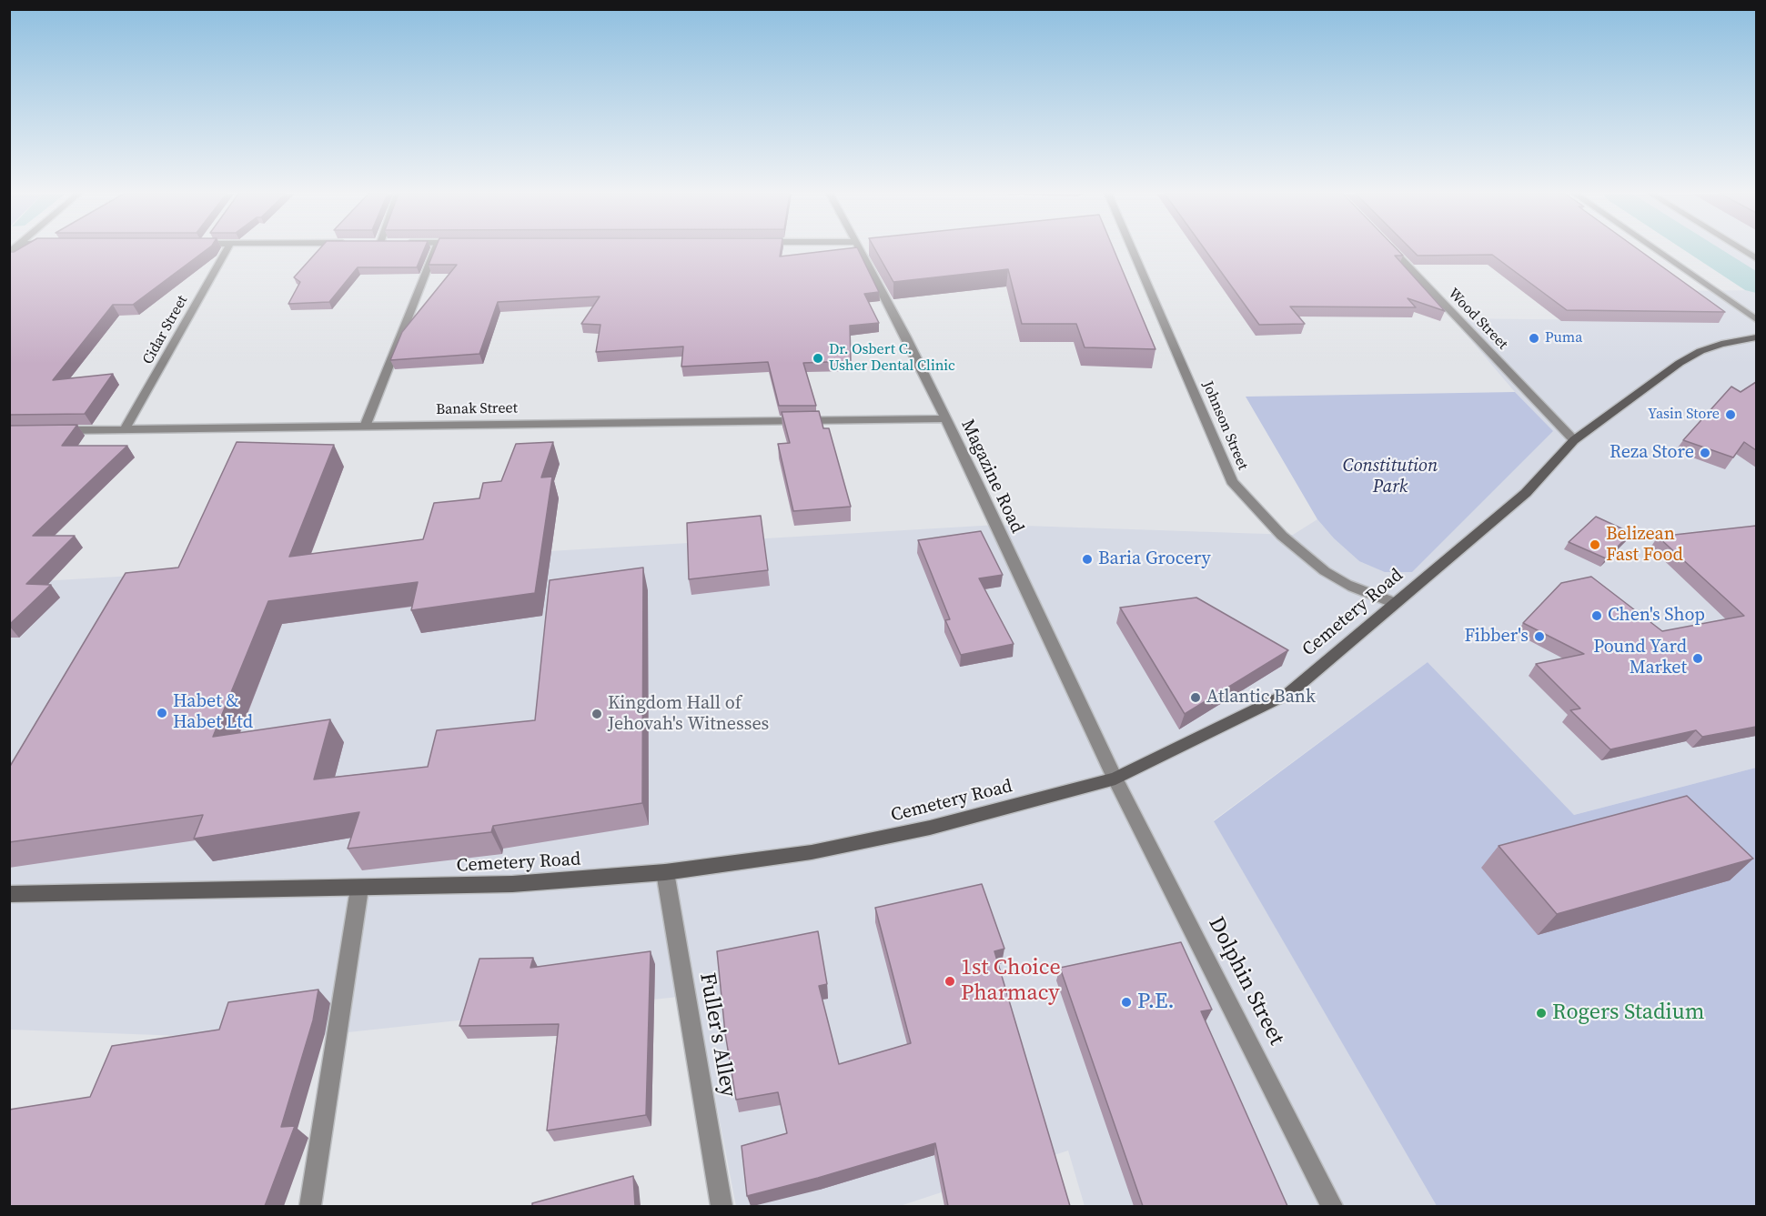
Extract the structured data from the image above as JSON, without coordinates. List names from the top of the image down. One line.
{"streets":{"main road":["Cemetery Road"],"street":["Wood Street","Cidar Street","Banak Street","Johnson Street","Magazine Road","Dolphin Street","Fuller's Alley"]},"crossings":[["Wood Street","Cemetery Road"],["Cidar Street","Banak Street"],["Banak Street","Magazine Road"],["Johnson Street","Cemetery Road"],["Magazine Road","Cemetery Road"],["Magazine Road","Dolphin Street"],["Cemetery Road","Dolphin Street"],["Cemetery Road","Fuller's Alley"]],"parks":["Constitution Park"],"places":["Puma","Dr. Osbert C. Usher Dental Clinic","Yasin Store","Reza Store","Belizean Fast Food","Baria Grocery","Chen's Shop","Fibber's","Pound Yard Market","Atlantic Bank","Habet & Habet Ltd","Kingdom Hall of Jehovah's Witnesses","1st Choice Pharmacy","P.E.","Rogers Stadium"]}
